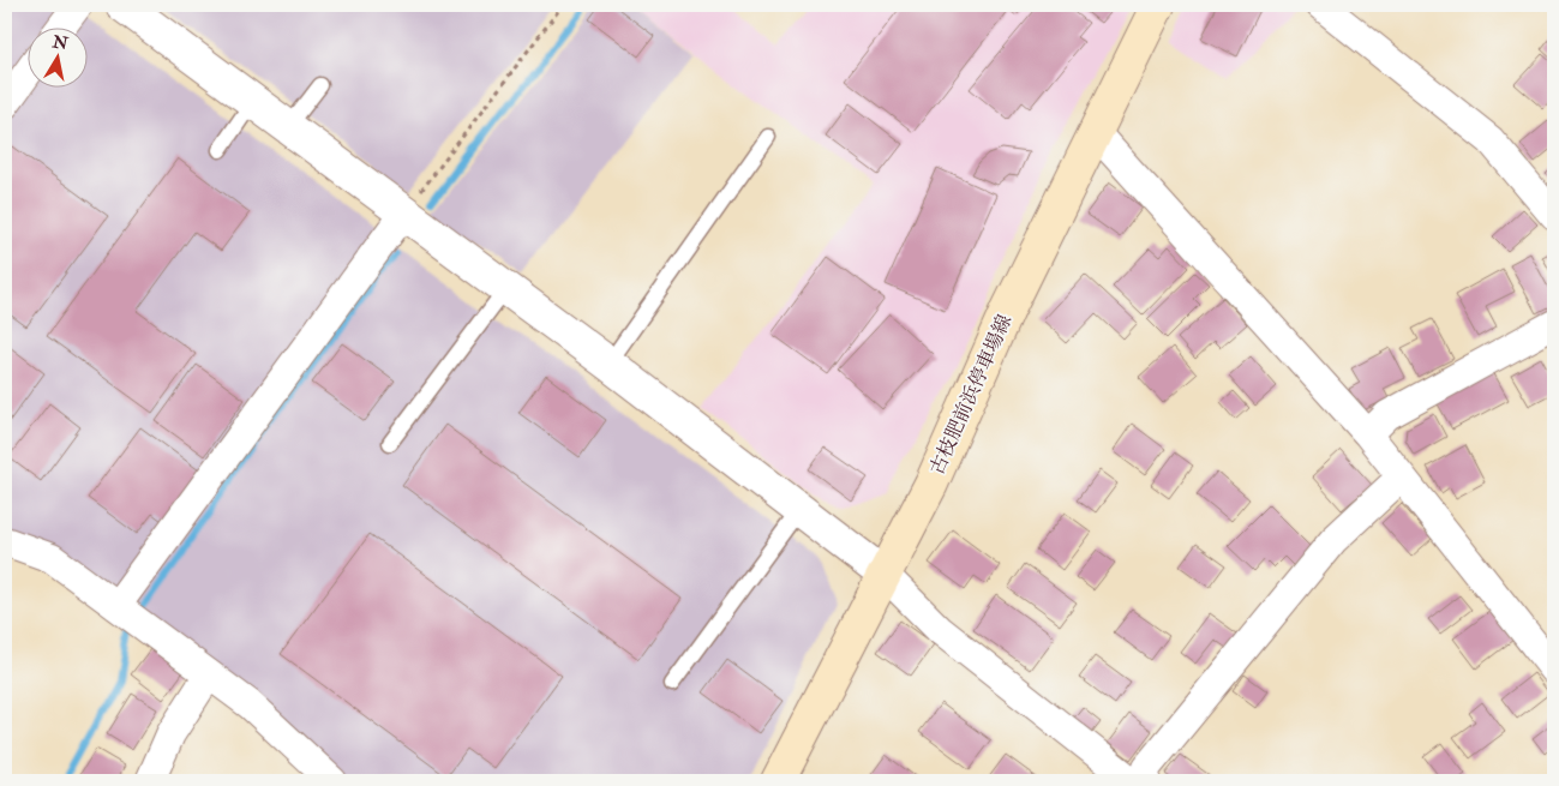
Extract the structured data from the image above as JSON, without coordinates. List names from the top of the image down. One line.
{"streets":{"main road":["古枝肥前浜停車場線"]},"north":"top"}
